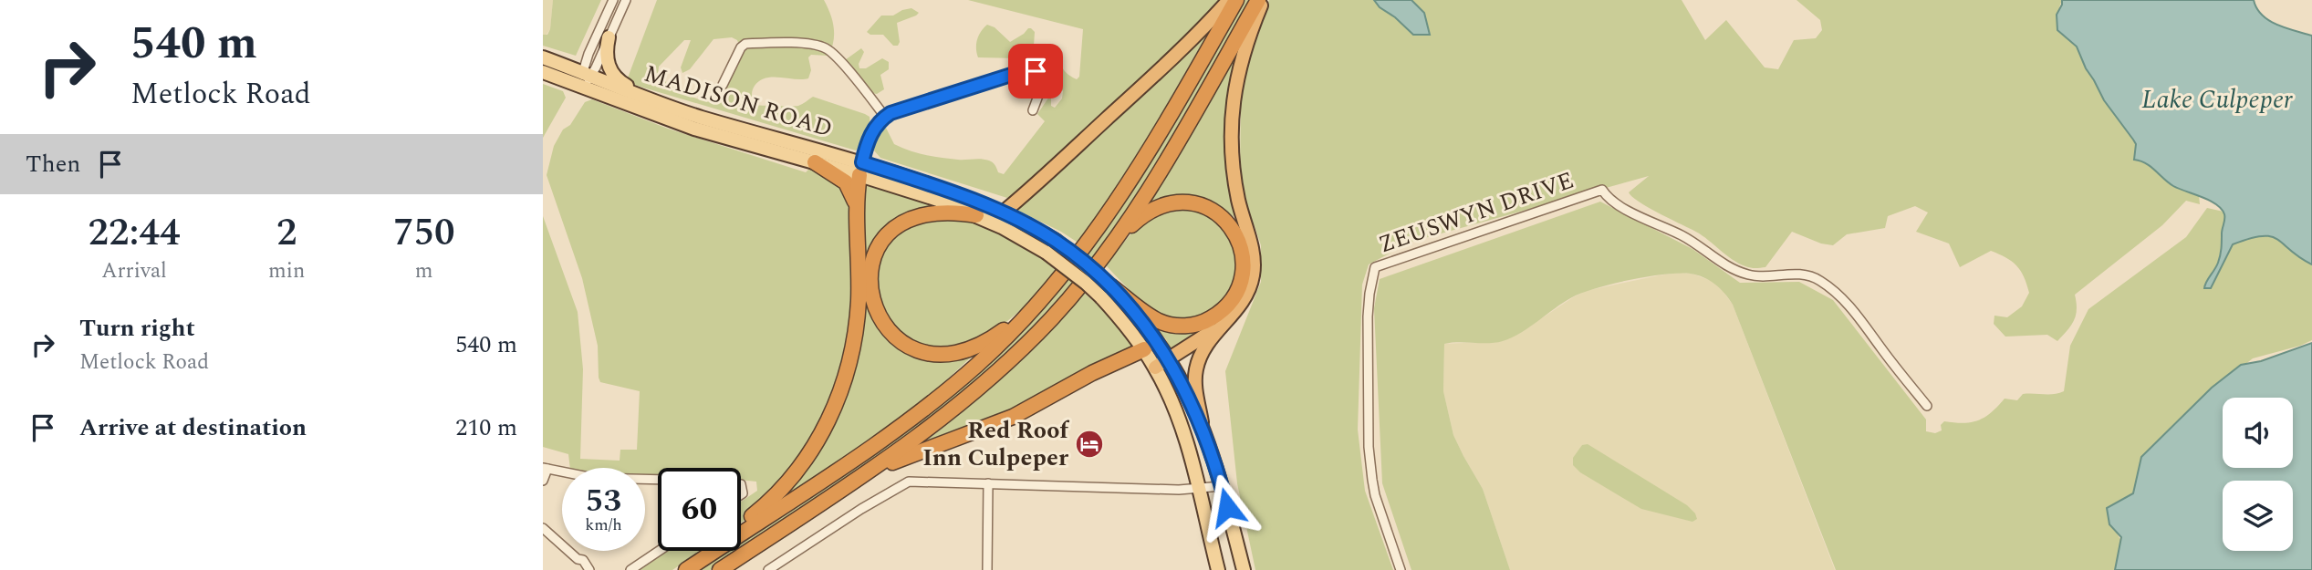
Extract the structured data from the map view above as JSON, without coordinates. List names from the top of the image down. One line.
{"streets":{"main road":["MADISON ROAD"],"street":["ZEUSWYN DRIVE"]},"water":["Lake Culpeper"],"places":{"hotel":["Red Roof Inn Culpeper"]},"page":{"turn":["540 m","Metlock Road"],"then":"Then","eta":["22:44","Arrival","2","min","750","m"],"list":[{"name":"Turn right","note":"Metlock Road","value":"540 m"},{"name":"Arrive at destination","value":"210 m"}],"speed":"53 km/h","limit":"60"}}
